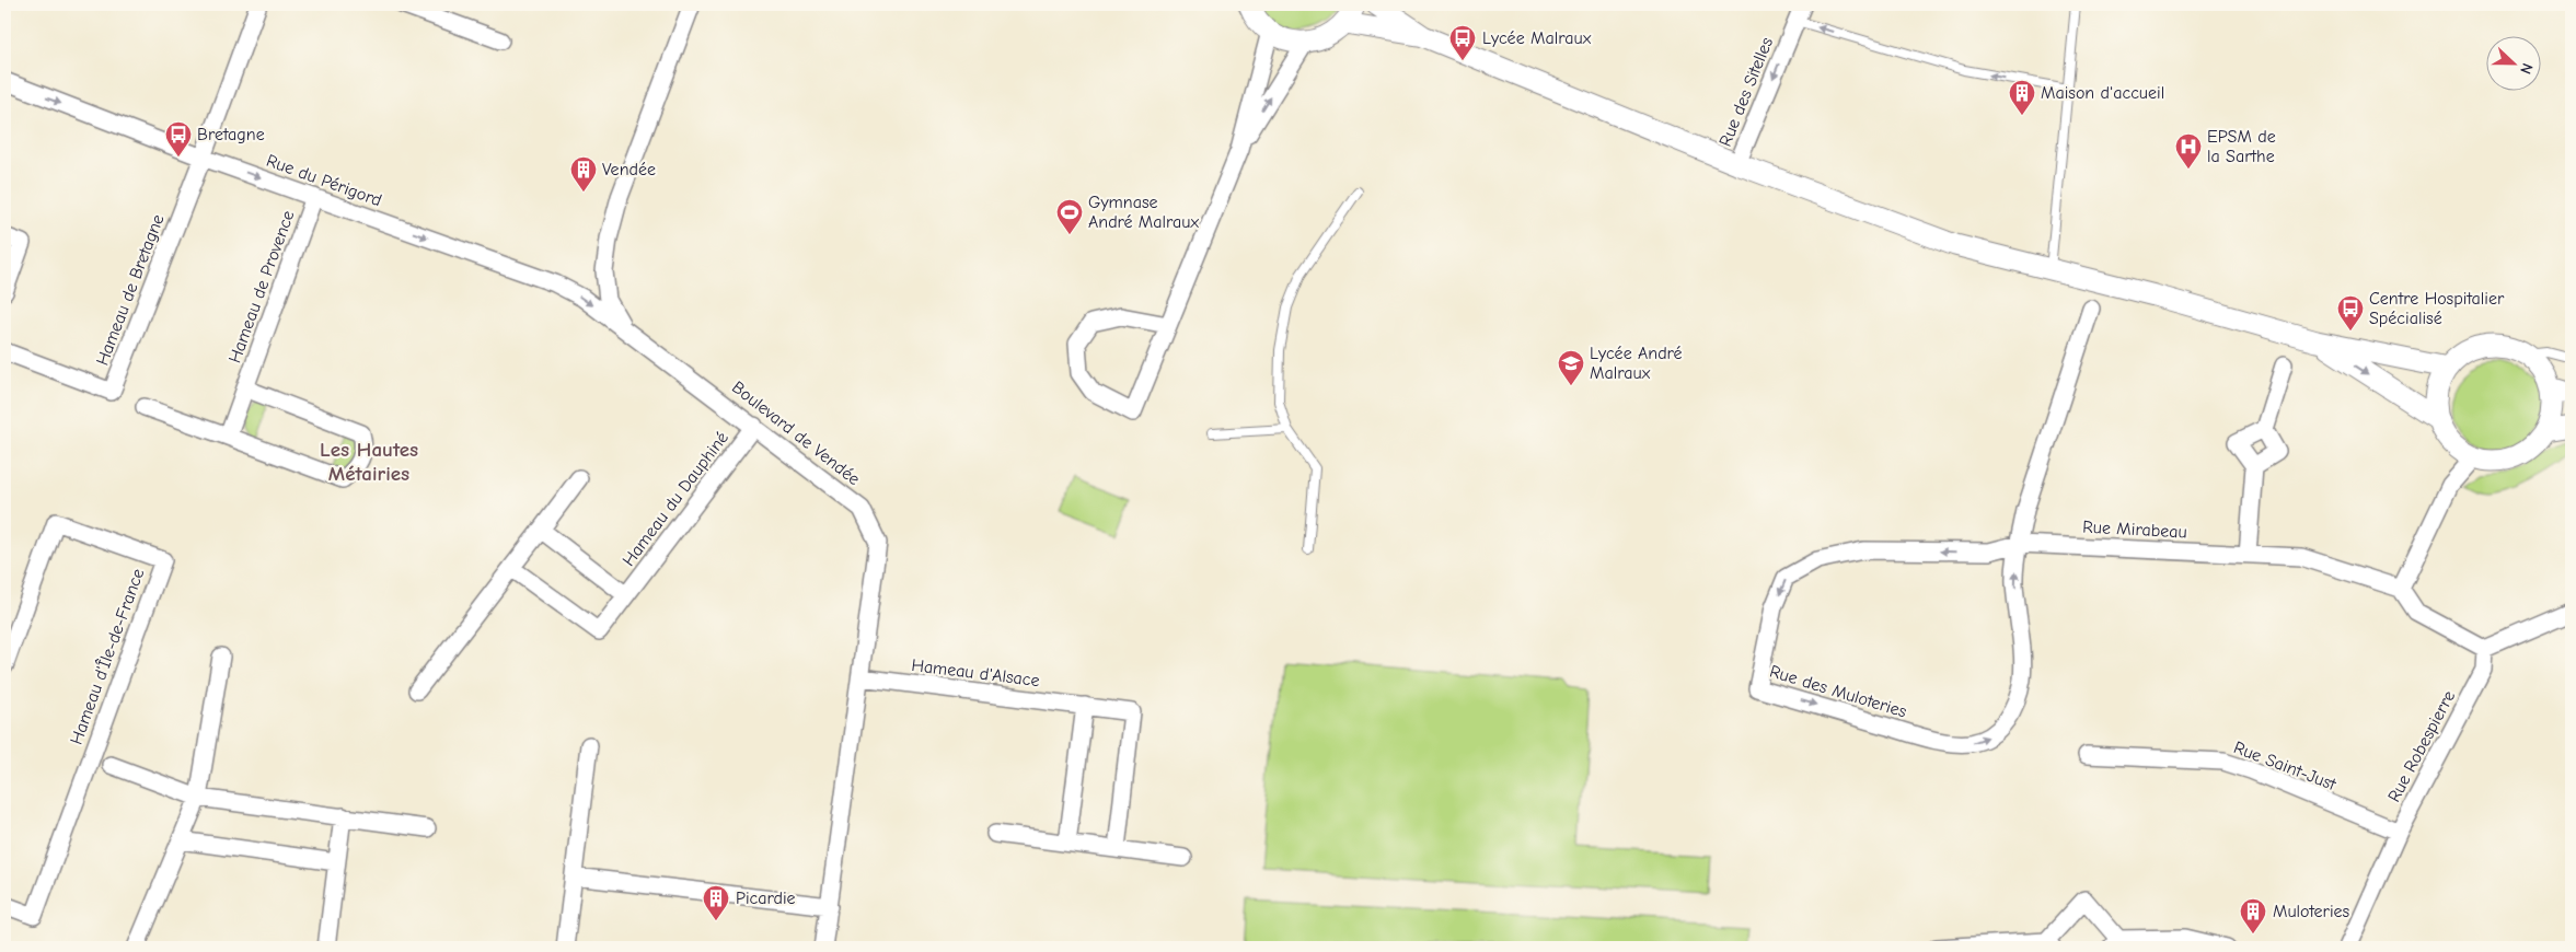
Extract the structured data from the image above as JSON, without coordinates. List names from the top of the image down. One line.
{"streets":{"street":["Rue des Sitelles","Rue du Périgord","Hameau de Provence","Hameau de Bretagne","Boulevard de Vendée","Hameau du Dauphiné","Rue Mirabeau","Hameau d'Île-de-France","Hameau d'Alsace","Rue des Muloteries","Rue Robespierre","Rue Saint-Just"]},"crossings":[["Rue du Périgord","Hameau de Provence"],["Rue du Périgord","Hameau de Bretagne"],["Rue du Périgord","Boulevard de Vendée"],["Boulevard de Vendée","Hameau du Dauphiné"],["Boulevard de Vendée","Hameau d'Alsace"],["Rue Mirabeau","Rue des Muloteries"],["Rue Robespierre","Rue Saint-Just"]],"one_way":["Rue des Sitelles","Rue du Périgord"],"districts":["Les Hautes Métairies"],"places":{"bus stop":["Lycée Malraux","Bretagne","Centre Hospitalier Spécialisé"],"building":["Maison d'accueil","Vendée","Picardie","Muloteries"],"hospital":["EPSM de la Sarthe"],"sports":["Gymnase André Malraux"],"school or university":["Lycée André Malraux"]},"north":"right"}
